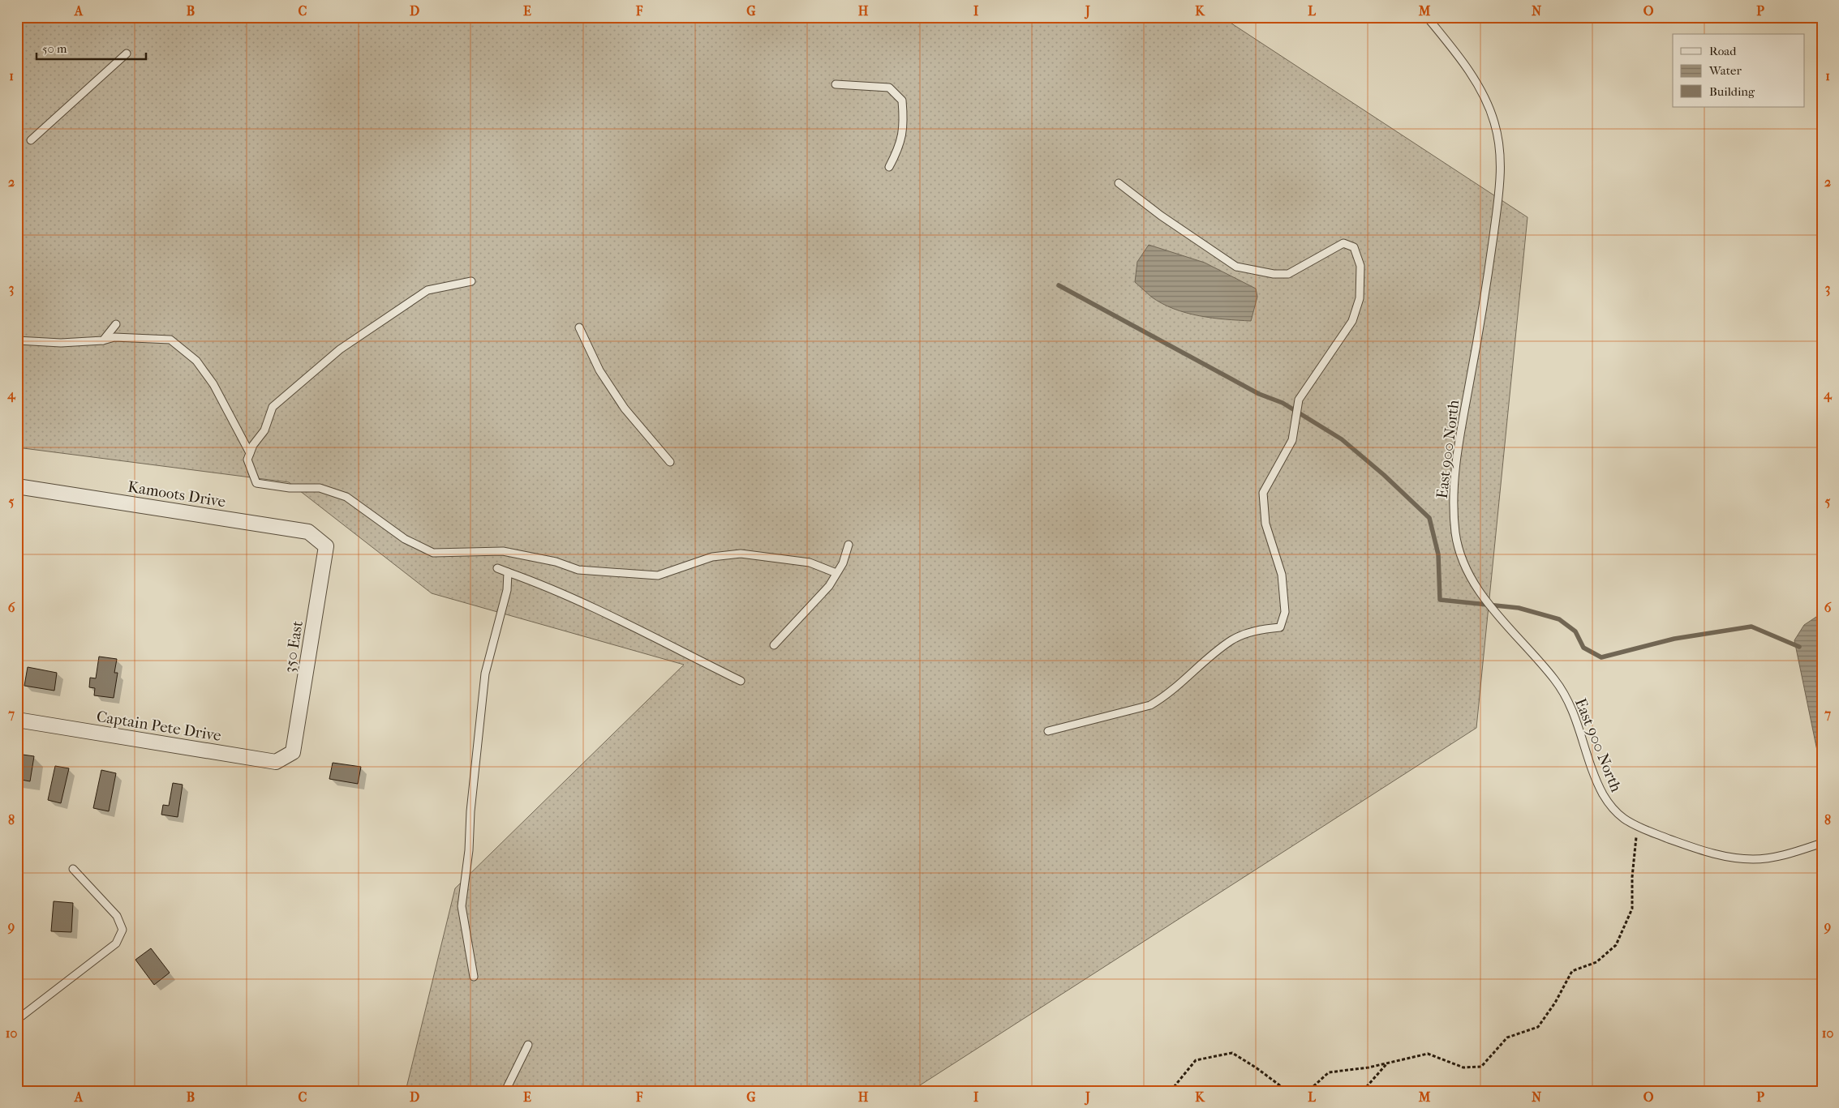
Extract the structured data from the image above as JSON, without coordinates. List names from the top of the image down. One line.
{"streets":{"street":["Kamoots Drive","350 East","Captain Pete Drive"],"lane":["East 900 North"]},"crossings":[["Kamoots Drive","350 East"],["350 East","Captain Pete Drive"]],"legend":["Road","Water","Building"],"scale_bar":"50 m","grid":{"columns":["A","B","C","D","E","F","G","H","I","J","K","L","M","N","O","P"],"rows":["1","2","3","4","5","6","7","8","9","10"]}}
